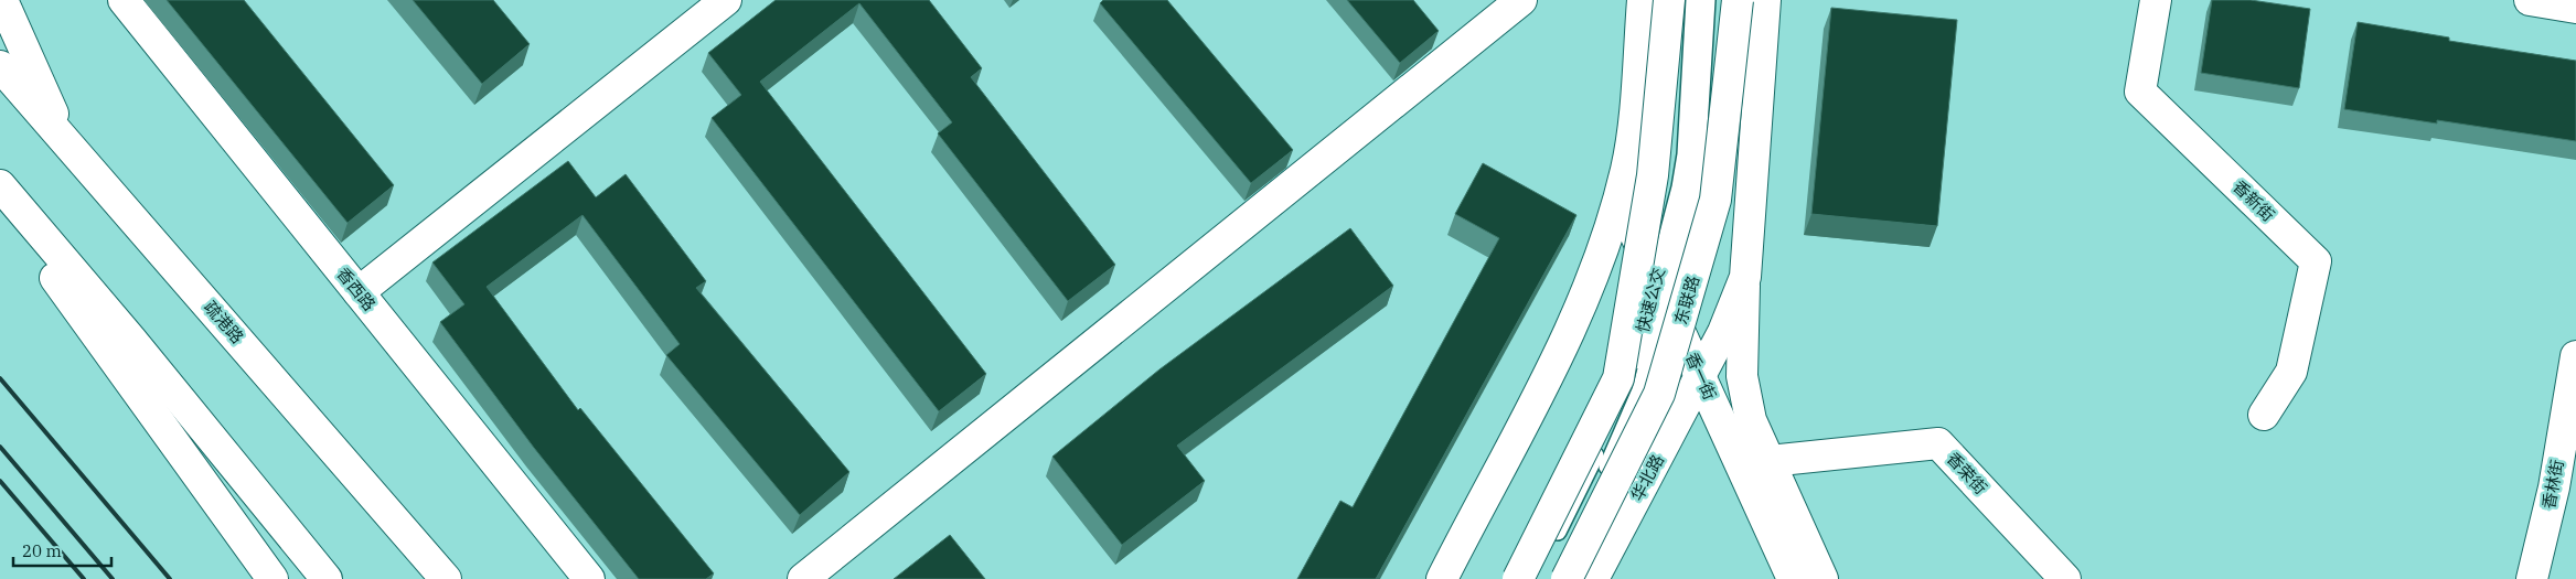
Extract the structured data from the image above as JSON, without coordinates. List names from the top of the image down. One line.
{"streets":{"main road":["香新街","香西路","东联路","疏港路","香一街","香荣街","华北路","香林街"],"lane":["快速公交"]},"crossings":[["快速公交","香一街"],["香一街","华北路"]],"scale_bar":"20 m"}
